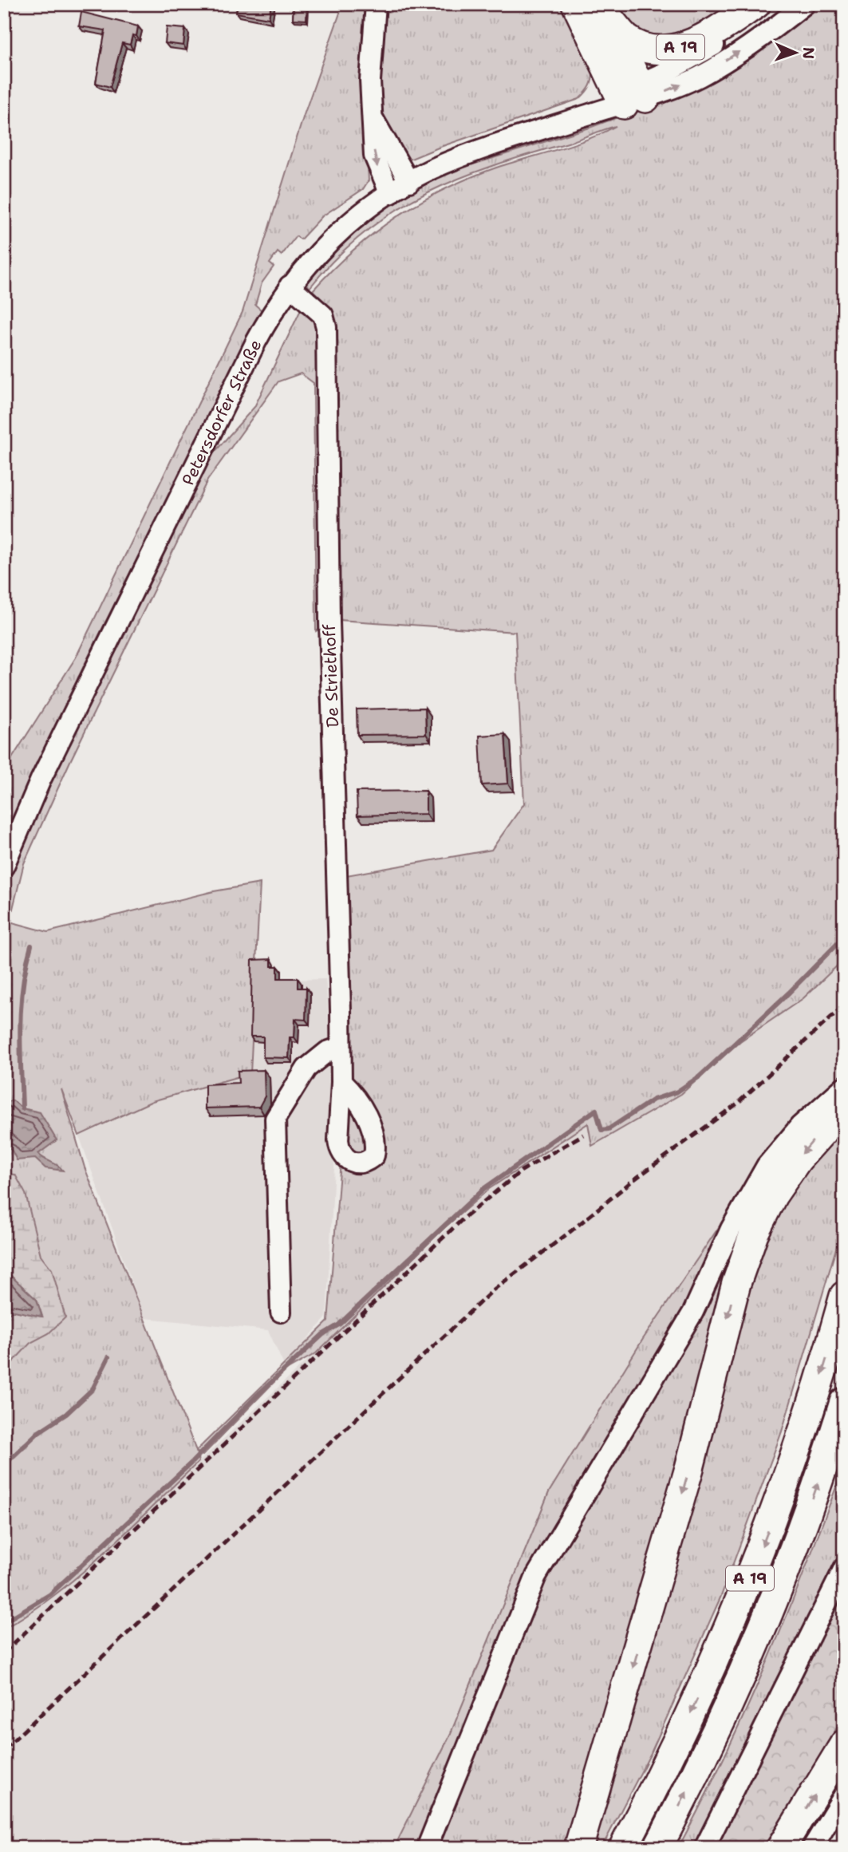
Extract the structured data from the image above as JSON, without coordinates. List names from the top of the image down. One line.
{"streets":{"highway":["A 19"],"street":["Petersdorfer Straße","De Striethoff"]},"crossings":[["A 19","Petersdorfer Straße"],["Petersdorfer Straße","De Striethoff"]],"north":"right"}
